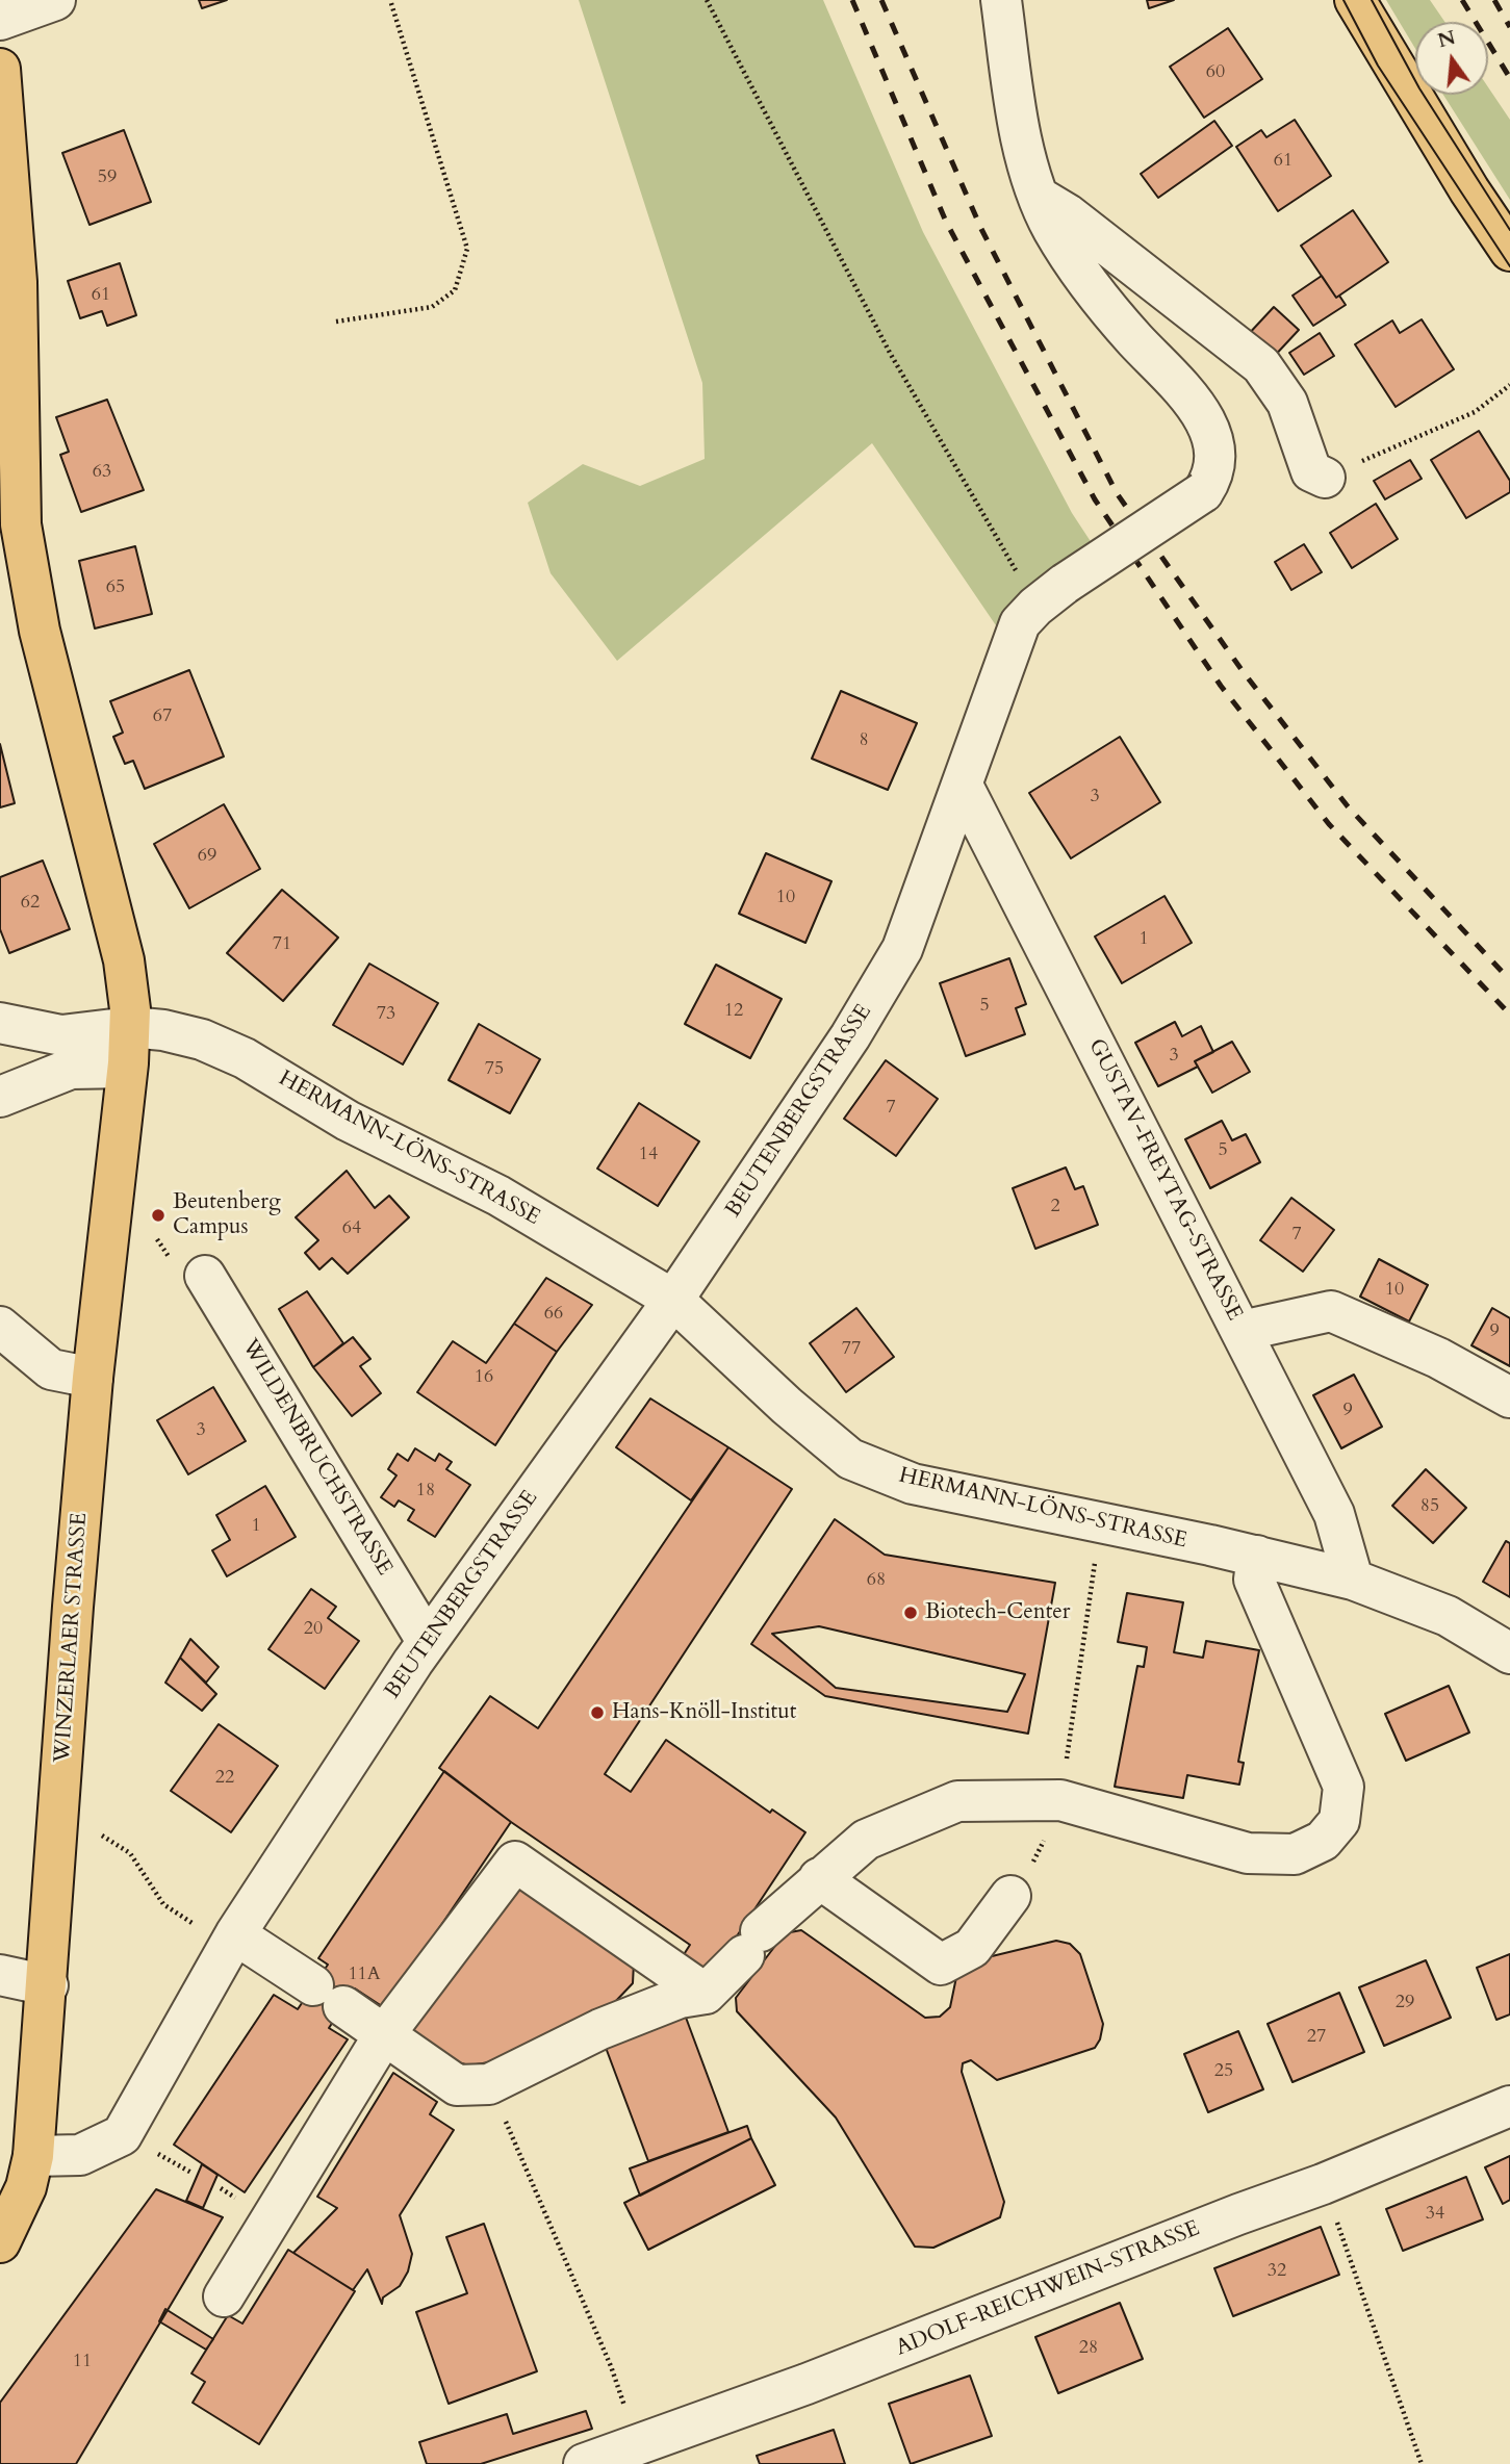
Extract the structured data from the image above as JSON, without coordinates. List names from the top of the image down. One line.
{"streets":{"main road":["WINZERLAER STRASSE"],"street":["BEUTENBERGSTRASSE","HERMANN-LÖNS-STRASSE","GUSTAV-FREYTAG-STRASSE","WILDENBRUCHSTRASSE","ADOLF-REICHWEIN-STRASSE"]},"crossings":[["BEUTENBERGSTRASSE","HERMANN-LÖNS-STRASSE"],["BEUTENBERGSTRASSE","GUSTAV-FREYTAG-STRASSE"],["BEUTENBERGSTRASSE","WILDENBRUCHSTRASSE"],["BEUTENBERGSTRASSE","WINZERLAER STRASSE"],["HERMANN-LÖNS-STRASSE","GUSTAV-FREYTAG-STRASSE"],["HERMANN-LÖNS-STRASSE","WINZERLAER STRASSE"]],"places":["Beutenberg Campus","Biotech-Center","Hans-Knöll-Institut"],"house_numbers":["60","61","59","61","63","65","67","8","3","69","10","62","1","71","5","12","73","3","75","7","5","14","2","64","7","10","66","9","77","16","9","3","18","85","1","68","20","22","11A","29","27","25","34","32","28","11"],"north":"top"}
